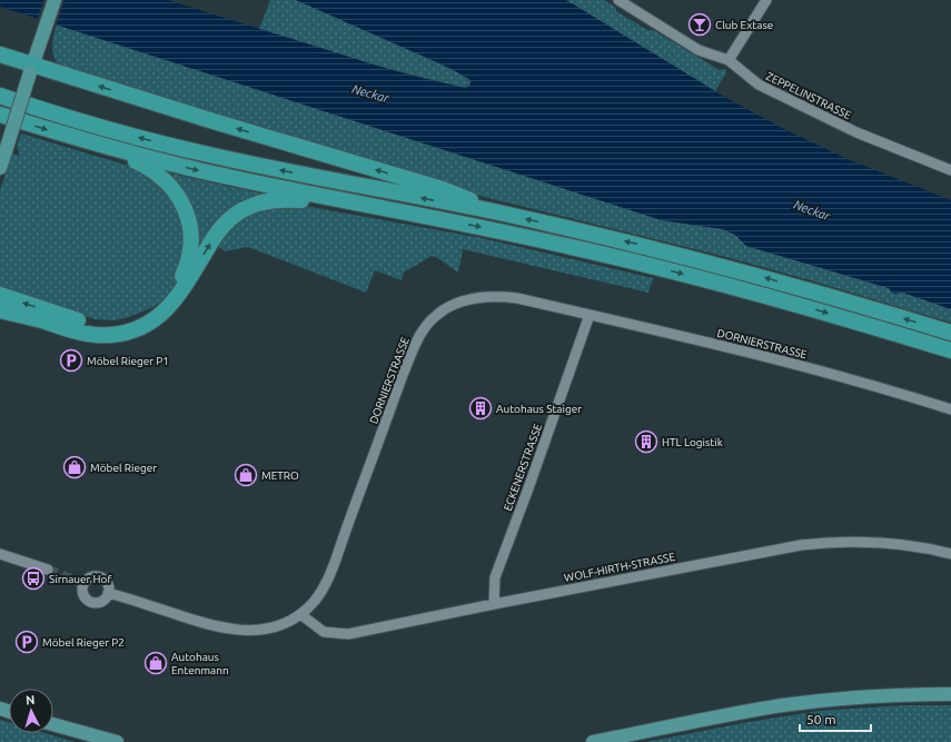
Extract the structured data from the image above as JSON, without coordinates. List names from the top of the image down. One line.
{"streets":{"street":["ZEPPELINSTRASSE","DORNIERSTRASSE","ECKENERSTRASSE","WOLF-HIRTH-STRASSE"]},"crossings":[["DORNIERSTRASSE","ECKENERSTRASSE"],["DORNIERSTRASSE","WOLF-HIRTH-STRASSE"],["ECKENERSTRASSE","WOLF-HIRTH-STRASSE"]],"water":["Neckar"],"places":{"bar":["Club Extase"],"parking":["Möbel Rieger P1","Möbel Rieger P2"],"building":["Autohaus Staiger","HTL Logistik"],"shop":["Möbel Rieger","METRO","Autohaus Entenmann"],"bus stop":["Sirnauer Hof"]},"scale_bar":"50 m","north":"top"}
